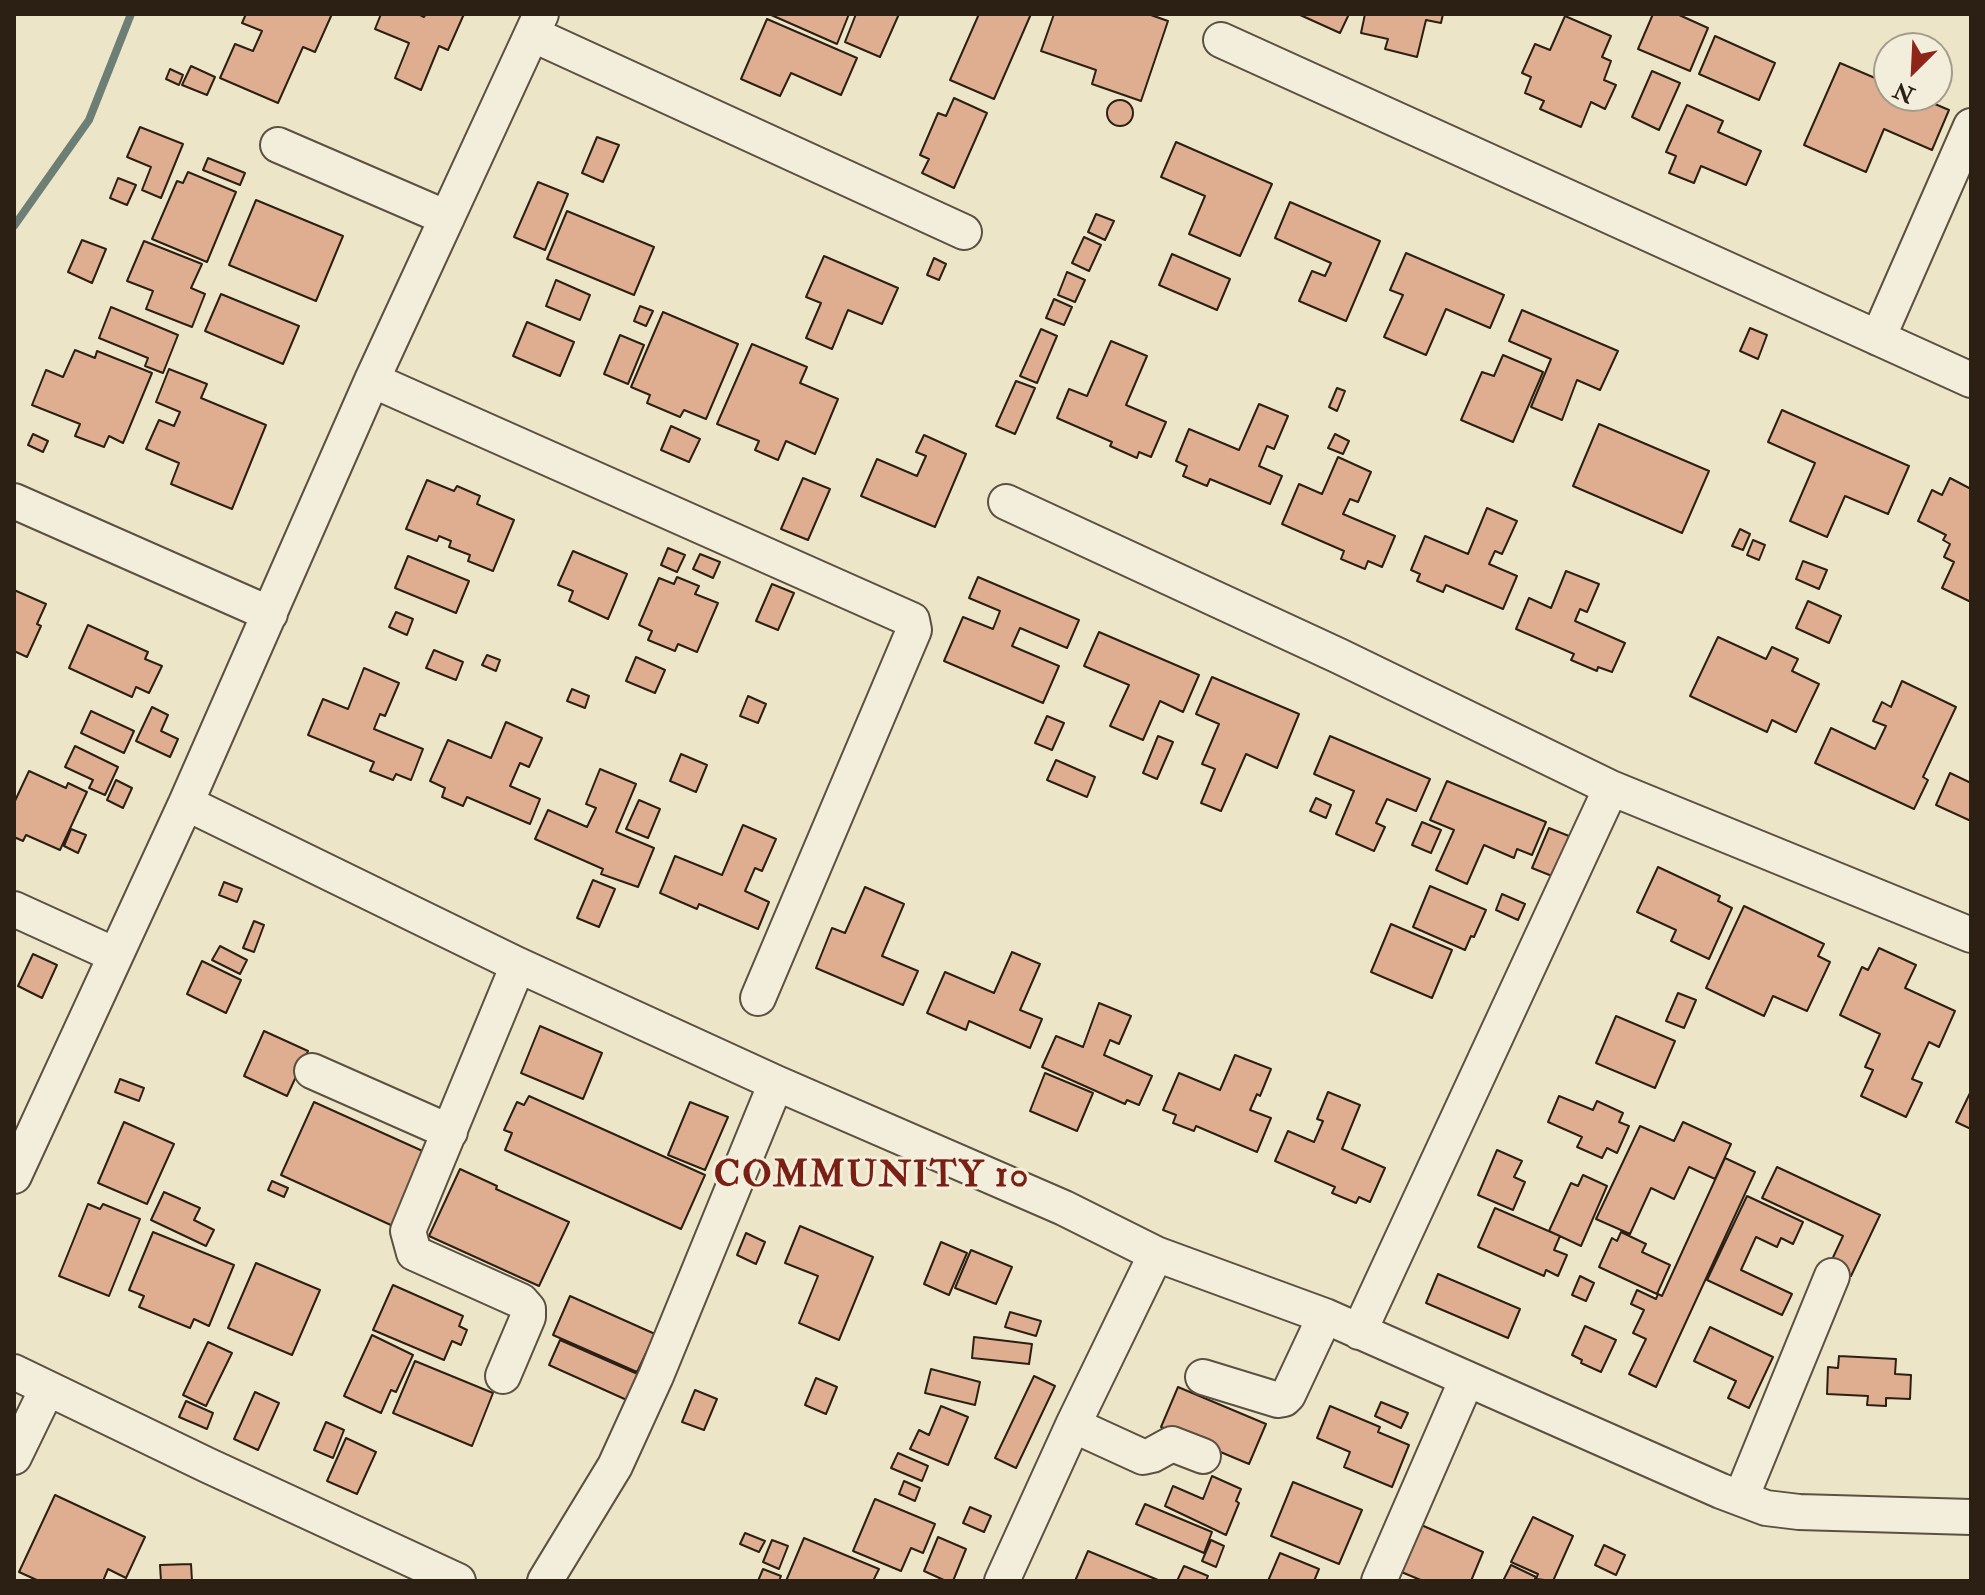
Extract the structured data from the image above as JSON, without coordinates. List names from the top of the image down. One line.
{"districts":["COMMUNITY 10"],"north":"bottom left"}
